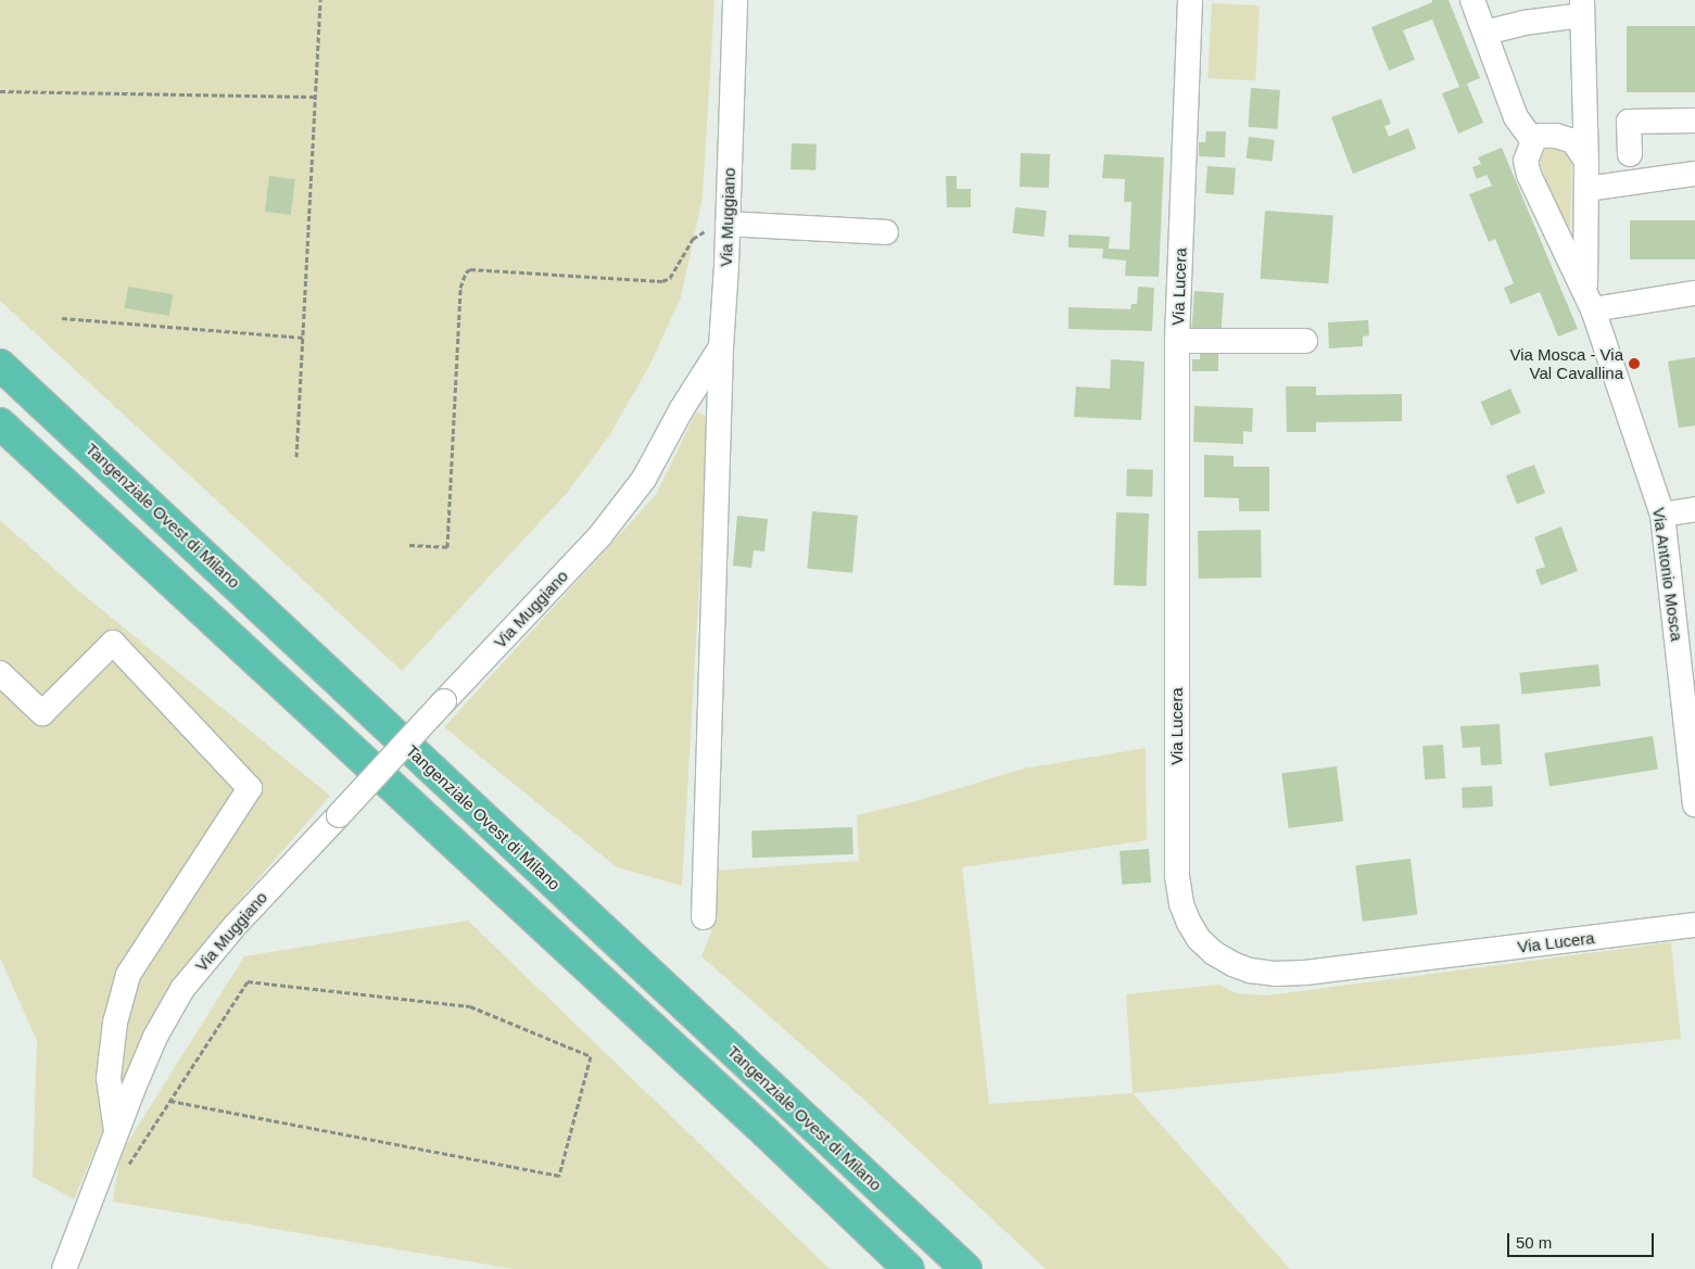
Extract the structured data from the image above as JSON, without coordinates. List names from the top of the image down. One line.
{"streets":{"highway":["Tangenziale Ovest di Milano"],"street":["Via Muggiano","Via Lucera","Via Antonio Mosca"]},"places":["Via Mosca - Via Val Cavallina"],"scale_bar":"50 m"}
